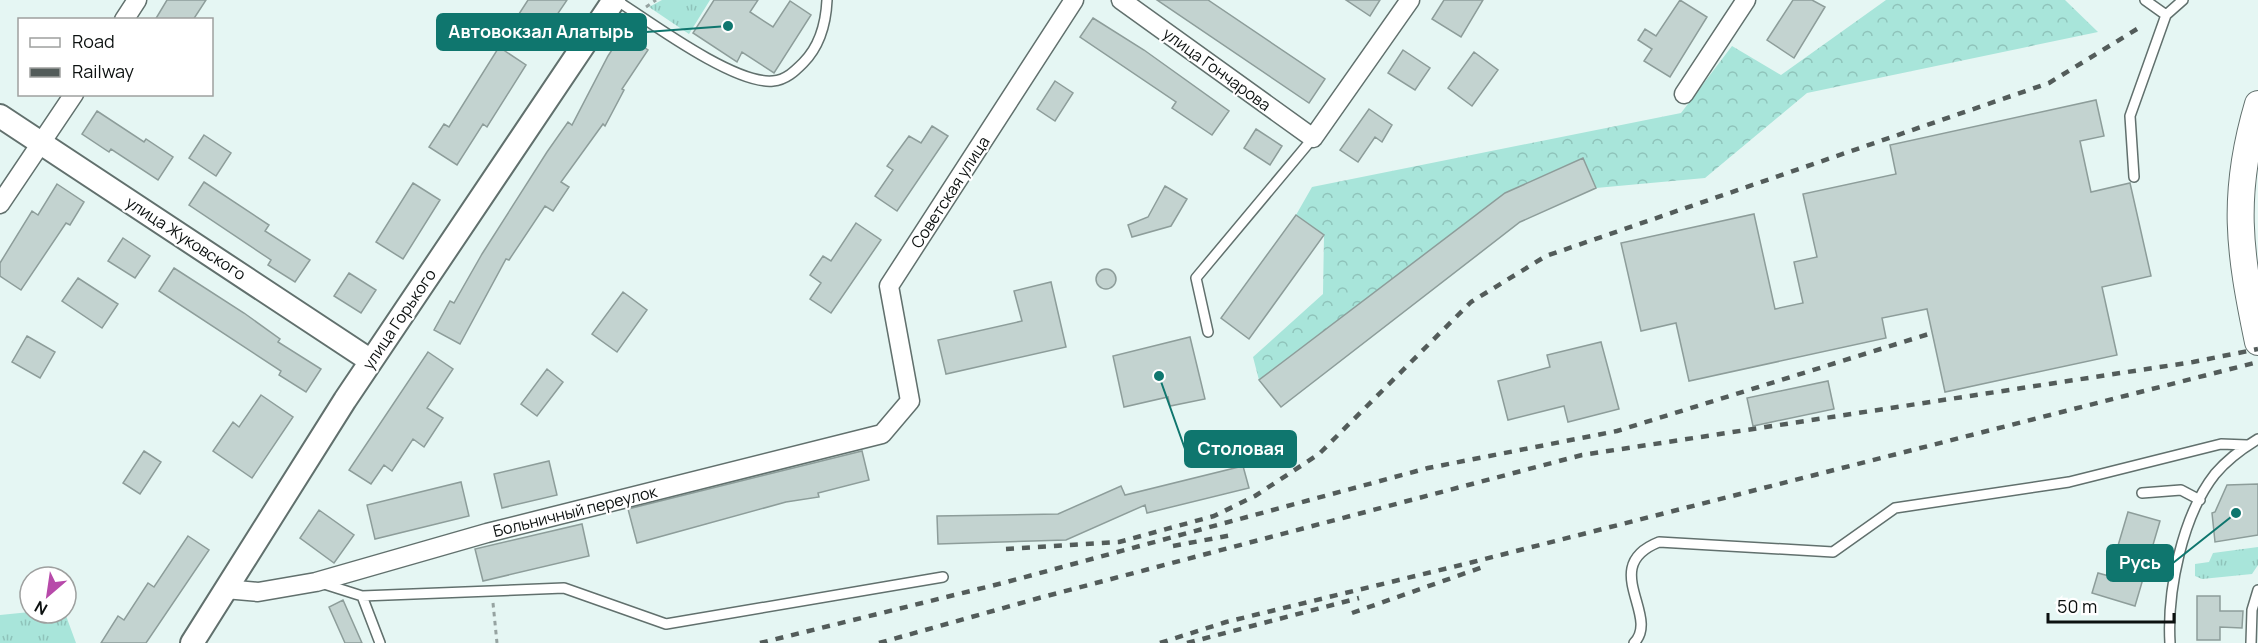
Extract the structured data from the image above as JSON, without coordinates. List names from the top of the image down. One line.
{"streets":{"street":["улица Гончарова","Советская улица","улица Жуковского","улица Горького","Больничный переулок"]},"crossings":[["Советская улица","Больничный переулок"],["улица Жуковского","улица Горького"],["улица Горького","Больничный переулок"]],"places":["Автовокзал Алатырь","Столовая","Русь"],"legend":["Road","Railway"],"scale_bar":"50 m","north":"bottom left"}
